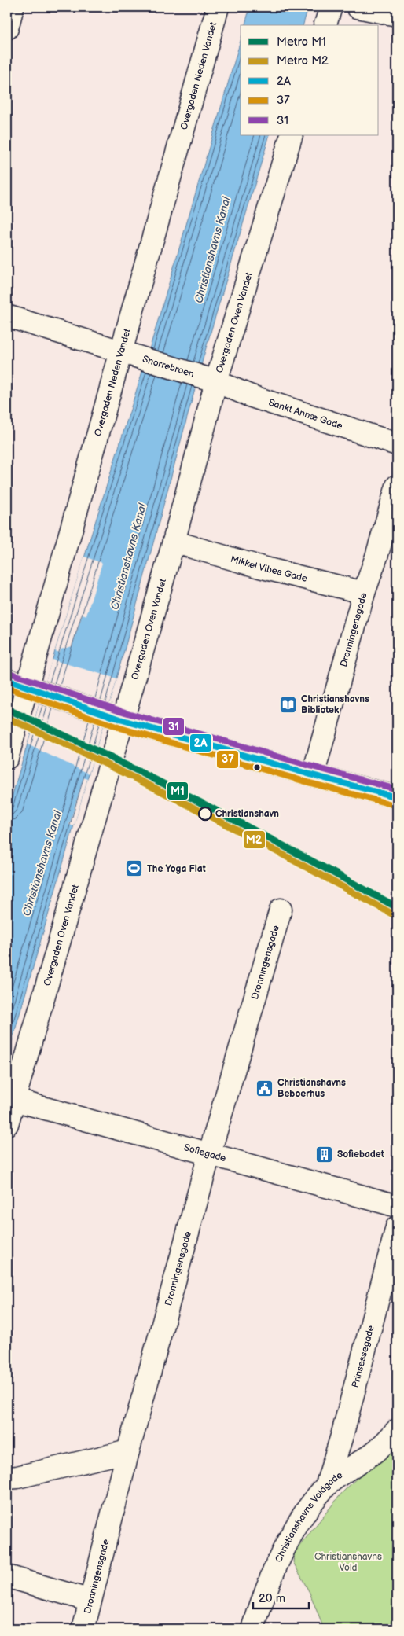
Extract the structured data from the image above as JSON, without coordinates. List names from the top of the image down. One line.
{"streets":{"street":["Overgaden Neden Vandet","Overgaden Oven Vandet","Snorrebroen","Sankt Annæ Gade","Mikkel Vibes Gade","Dronningensgade","Sofiegade","Prinsessegade","Christianshavns Voldgade"]},"crossings":[["Overgaden Neden Vandet","Snorrebroen"],["Overgaden Oven Vandet","Snorrebroen"],["Overgaden Oven Vandet","Sankt Annæ Gade"],["Overgaden Oven Vandet","Mikkel Vibes Gade"],["Overgaden Oven Vandet","Sofiegade"],["Snorrebroen","Sankt Annæ Gade"],["Mikkel Vibes Gade","Dronningensgade"],["Dronningensgade","Sofiegade"],["Prinsessegade","Christianshavns Voldgade"]],"water":["Christianshavns Kanal"],"parks":["Christianshavns Vold"],"places":{"library":["Christianshavns Bibliotek"],"other":["Christianshavn"],"sports":["The Yoga Flat"],"public building":["Christianshavns Beboerhus"],"building":["Sofiebadet"]},"lines":["transit line 31","transit line 2A","transit line 37","metro line M1","metro line M2"],"legend":["Metro M1","Metro M2","2A","37","31"],"scale_bar":"20 m"}
